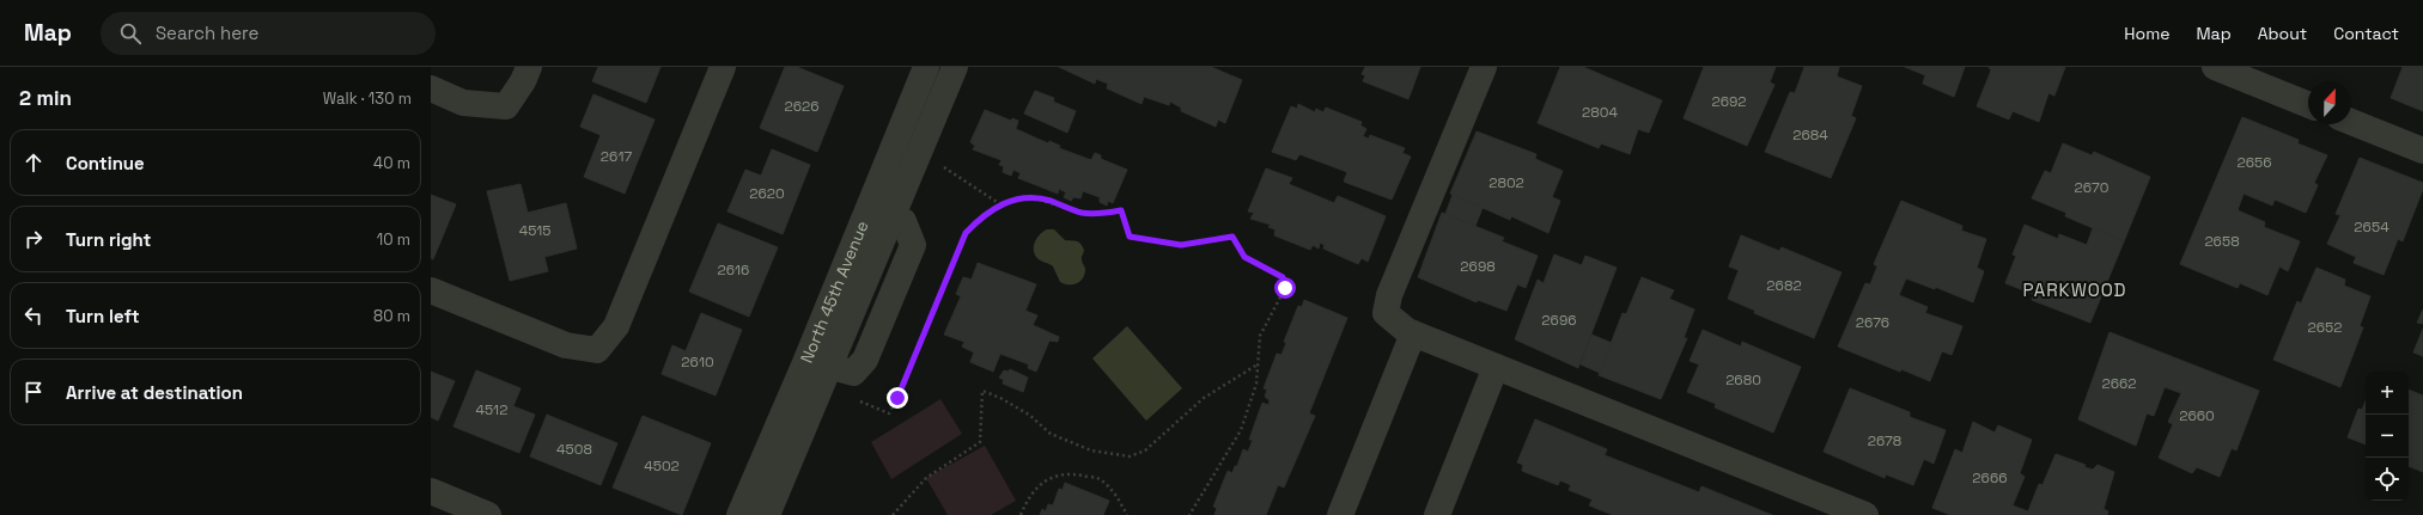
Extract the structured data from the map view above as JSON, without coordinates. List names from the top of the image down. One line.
{"streets":{"street":["North 45th Avenue"]},"districts":["PARKWOOD"],"house_numbers":["2692","2626","2804","2684","2617","2656","2802","2670","2620","2654","4515","2658","2698","2616","2682","2696","2676","2652","2610","2680","2662","4512","2660","2678","4508","4502","2666"],"north":"top","page":{"header":"Map","search":"Search here","nav":["Home","Map","About","Contact"],"heading":["2 min","Walk · 130 m"],"list":[["Continue","40 m"],["Turn right","10 m"],["Turn left","80 m"],"Arrive at destination"],"map_buttons":["+","−"]}}
